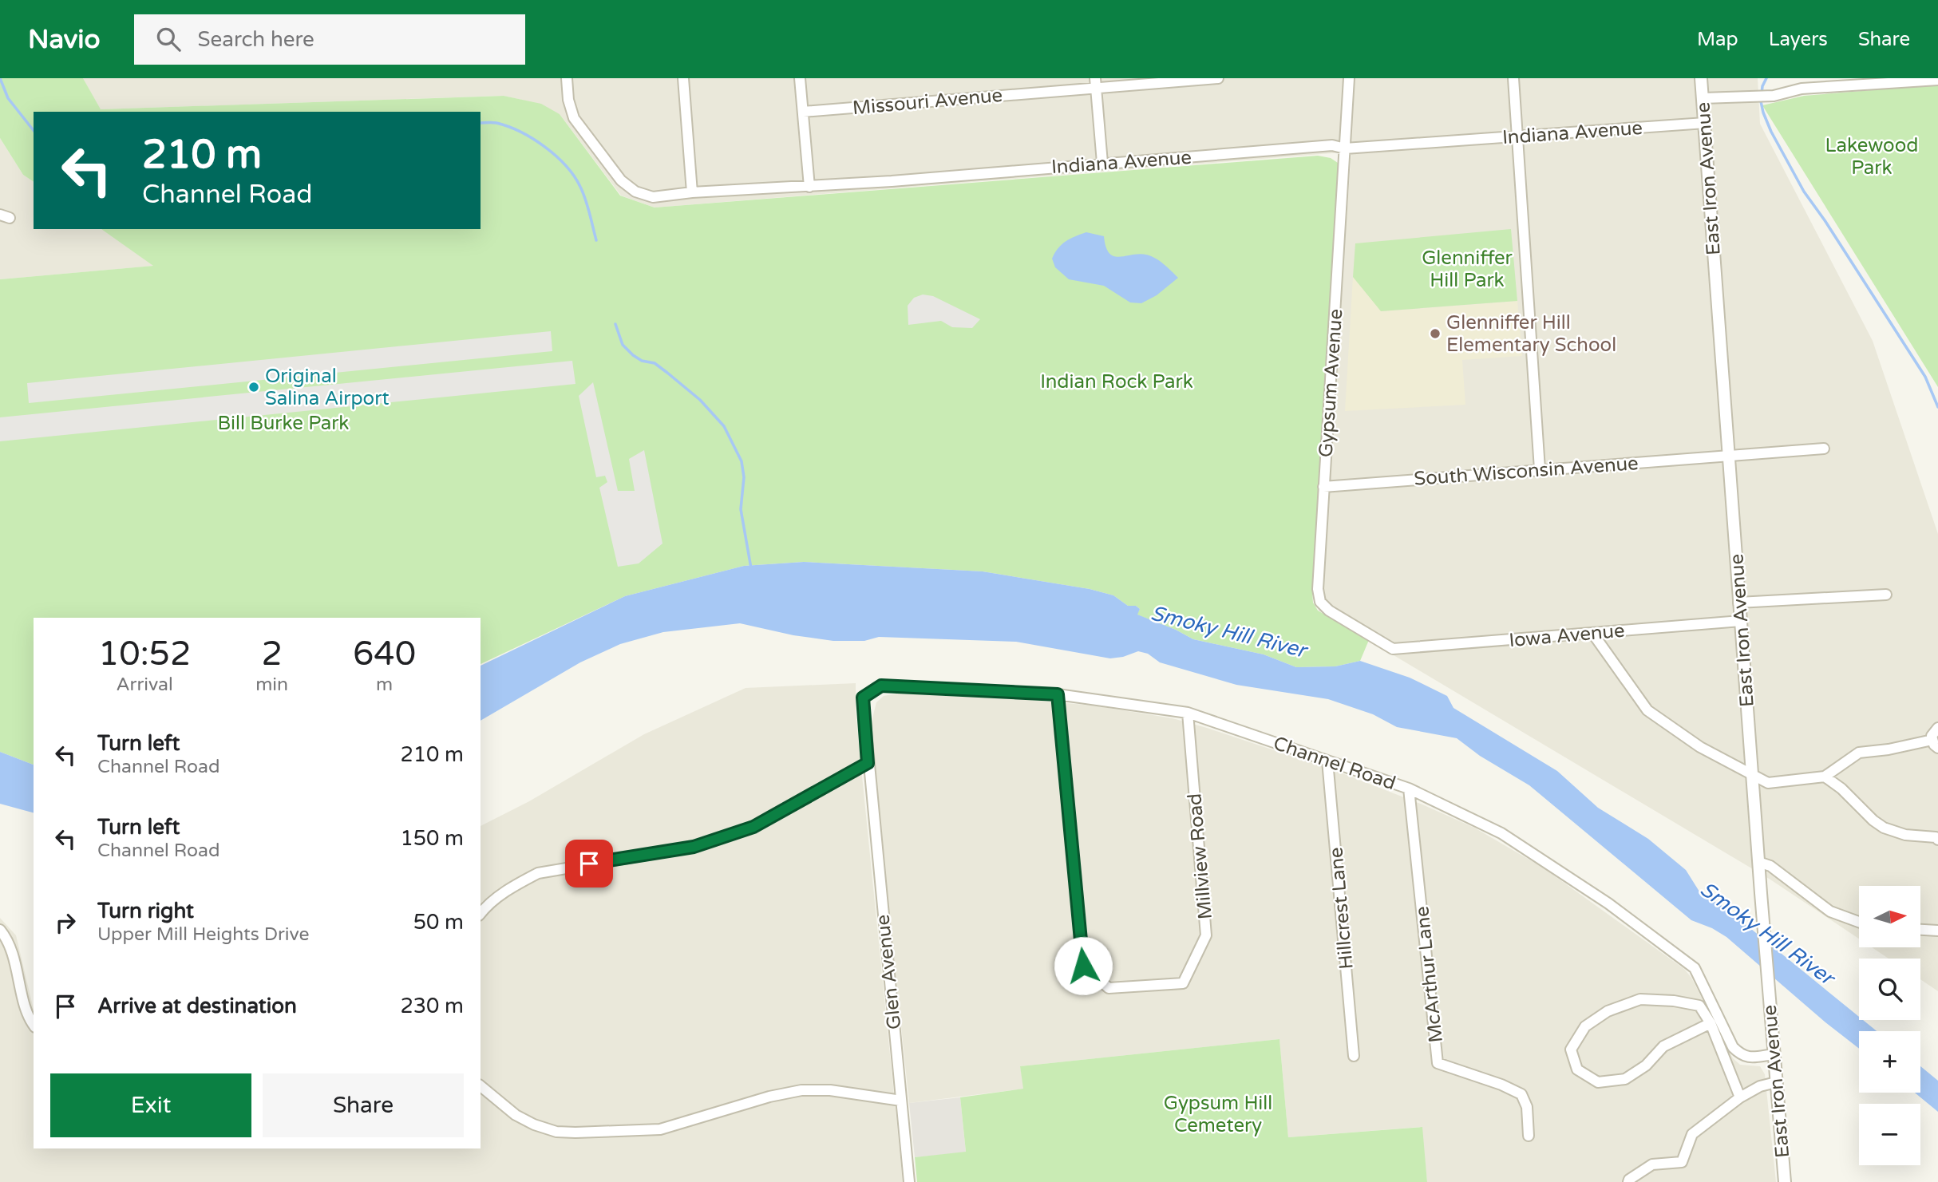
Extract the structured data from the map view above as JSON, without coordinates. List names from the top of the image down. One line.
{"streets":{"street":["Missouri Avenue","Indiana Avenue","East Iron Avenue","Gypsum Avenue","South Wisconsin Avenue","Iowa Avenue","Channel Road","Millview Road","Hillcrest Lane","Glen Avenue","McArthur Lane"]},"crossings":[["Indiana Avenue","East Iron Avenue"],["Indiana Avenue","Gypsum Avenue"],["East Iron Avenue","South Wisconsin Avenue"],["East Iron Avenue","Iowa Avenue"],["East Iron Avenue","Channel Road"],["Gypsum Avenue","South Wisconsin Avenue"],["Gypsum Avenue","Iowa Avenue"],["Channel Road","Millview Road"],["Channel Road","Hillcrest Lane"],["Channel Road","Glen Avenue"],["Channel Road","McArthur Lane"]],"water":["Smoky Hill River"],"parks":["Lakewood Park","Glenniffer Hill Park","Indian Rock Park","Bill Burke Park","Gypsum Hill Cemetery"],"places":["Glenniffer Hill Elementary School","Original Salina Airport"],"north":"right","page":{"header":"Navio","search":"Search here","nav":["Map","Layers","Share"],"turn":["210 m","Channel Road"],"eta":["10:52","Arrival","2","min","640","m"],"list":[{"name":"Turn left","note":"Channel Road","value":"210 m"},{"name":"Turn left","note":"Channel Road","value":"150 m"},{"name":"Turn right","note":"Upper Mill Heights Drive","value":"50 m"},{"name":"Arrive at destination","value":"230 m"}],"map_buttons":["+","−"],"buttons":["Exit","Share"]}}
